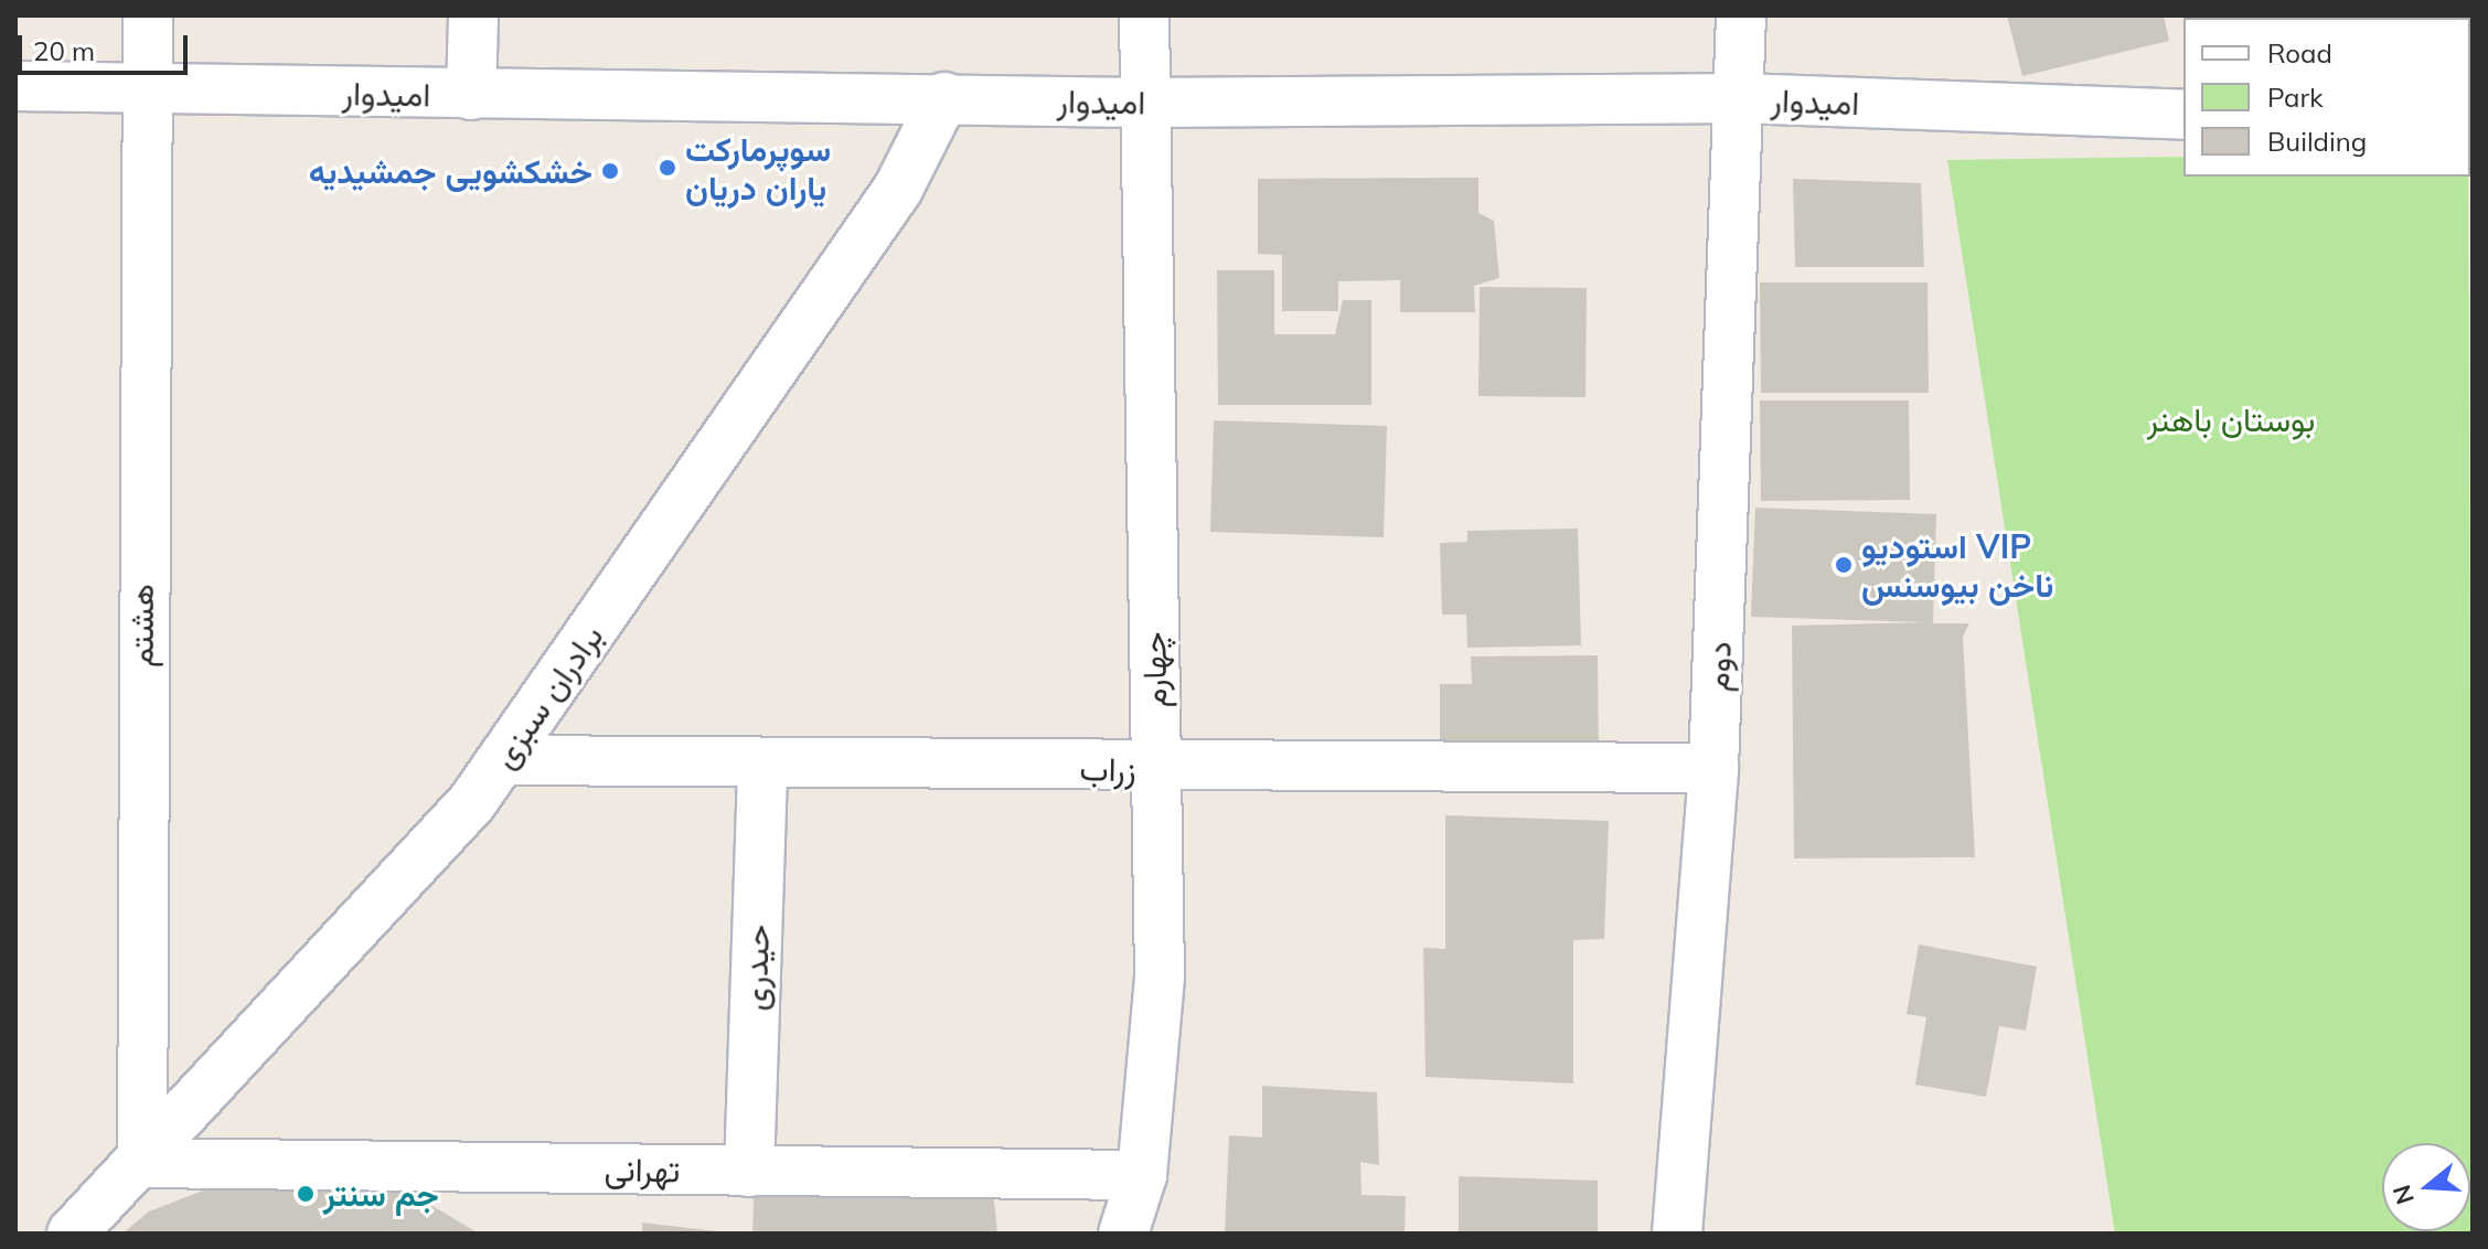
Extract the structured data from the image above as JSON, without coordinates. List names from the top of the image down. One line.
{"streets":{"street":["امیدوار","هشتم","دوم","چهارم","برادران سبزی","زراب","حیدری","تهرانی"]},"crossings":[["امیدوار","هشتم"],["امیدوار","دوم"],["امیدوار","چهارم"],["امیدوار","برادران سبزی"],["هشتم","برادران سبزی"],["هشتم","تهرانی"],["دوم","زراب"],["چهارم","زراب"],["چهارم","تهرانی"],["برادران سبزی","زراب"],["برادران سبزی","تهرانی"],["زراب","حیدری"],["حیدری","تهرانی"]],"parks":["بوستان باهنر"],"places":["سوپرمارکت یاران دریان","خشکشویی جمشیدیه","استودیو VIP ناخن بیوسنس","جم سنتر"],"legend":["Road","Park","Building"],"scale_bar":"20 m","north":"left"}
